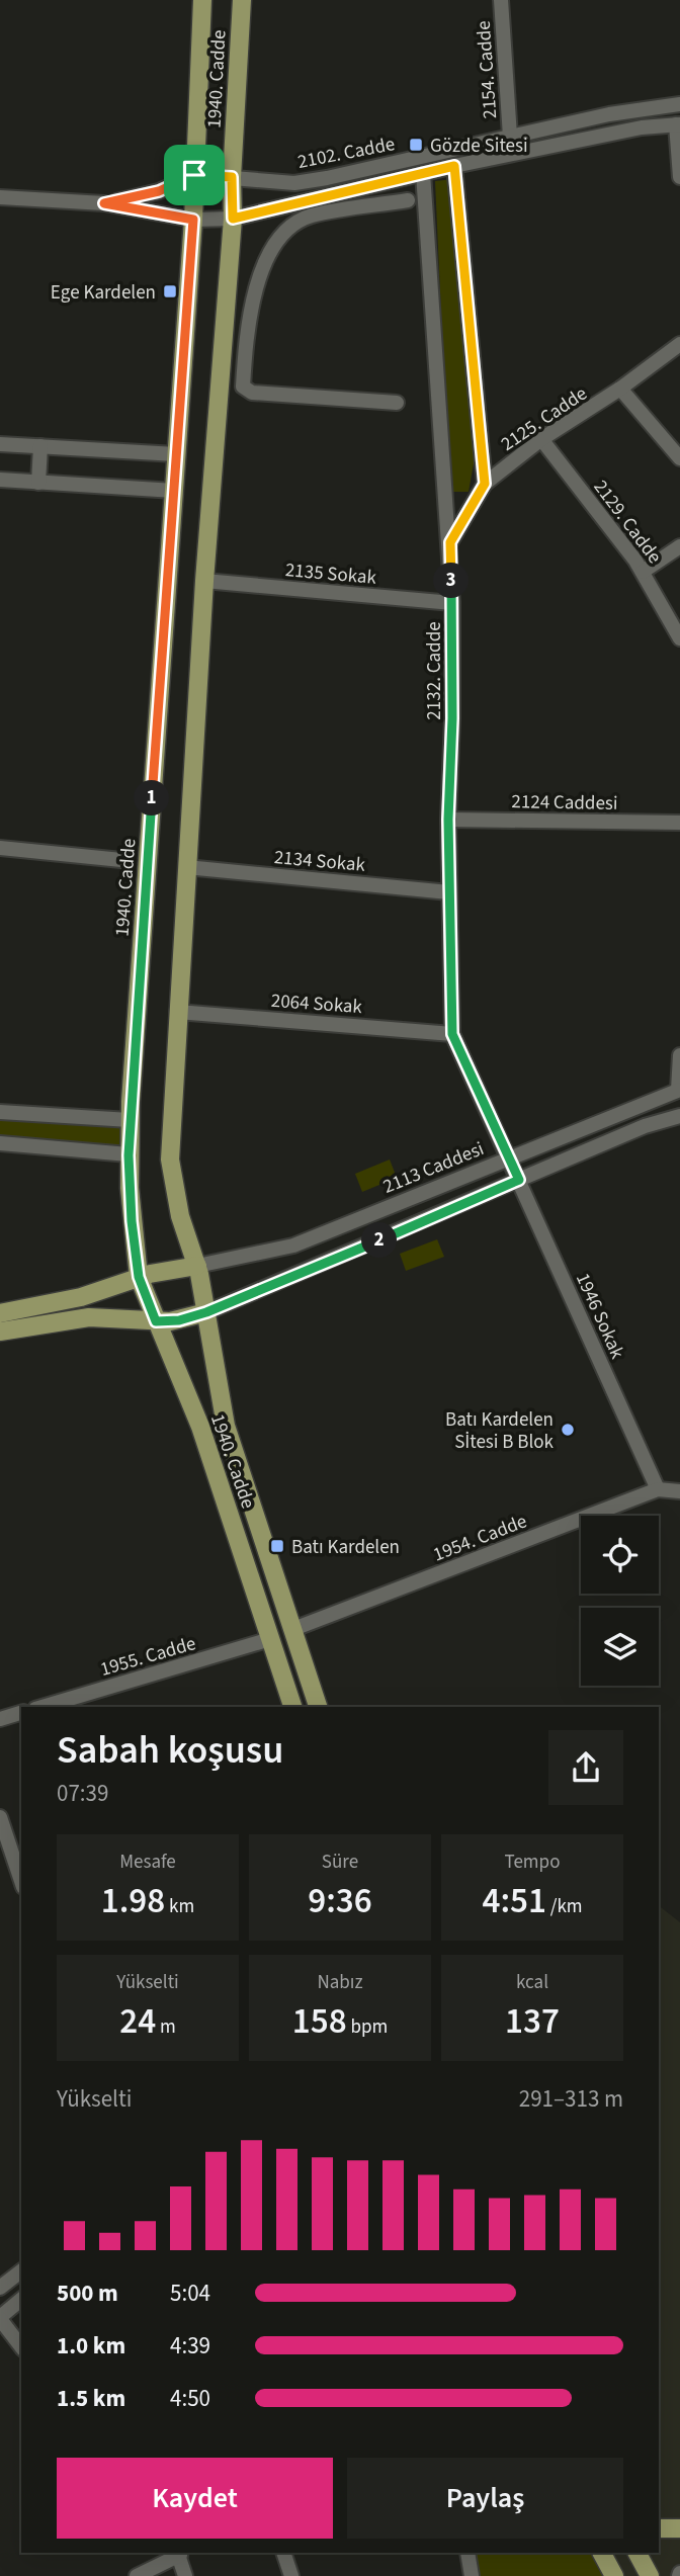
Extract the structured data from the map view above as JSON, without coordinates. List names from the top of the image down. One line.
{"streets":{"main road":["1940. Cadde"],"street":["2154. Cadde","2102. Cadde","2125. Cadde","2129. Cadde","2135 Sokak","2132. Cadde","2124 Caddesi","2134 Sokak","2064 Sokak","2113 Caddesi","1946 Sokak","1954. Cadde","1955. Cadde"]},"crossings":[["2154. Cadde","2102. Cadde"],["1940. Cadde","2102. Cadde"],["1940. Cadde","2135 Sokak"],["1940. Cadde","2134 Sokak"],["1940. Cadde","2064 Sokak"],["1940. Cadde","2113 Caddesi"],["1940. Cadde","1954. Cadde"],["1940. Cadde","1955. Cadde"],["2102. Cadde","2132. Cadde"],["2125. Cadde","2129. Cadde"],["2125. Cadde","2132. Cadde"],["2135 Sokak","2132. Cadde"],["2132. Cadde","2124 Caddesi"],["2132. Cadde","2134 Sokak"],["2132. Cadde","2064 Sokak"],["2132. Cadde","2113 Caddesi"],["2132. Cadde","1946 Sokak"],["2113 Caddesi","1946 Sokak"],["1946 Sokak","1954. Cadde"]],"places":{"transit":["Gözde Sitesi","Ege Kardelen","Batı Kardelen"],"other":["Batı Kardelen Sİtesi B Blok"]},"page":{"pins":["3","1","2"],"heading":["Sabah koşusu","07:39"],"stats":[["Mesafe","1.98 km"],["Süre","9:36"],["Tempo","4:51 /km"],["Yükselti","24 m"],["Nabız","158 bpm"],["kcal","137"]],"chart":["Yükselti","291–313 m"],"list":[{"name":"500 m","note":"5:04"},{"name":"1.0 km","note":"4:39"},{"name":"1.5 km","note":"4:50"}],"buttons":["Kaydet","Paylaş"]}}
